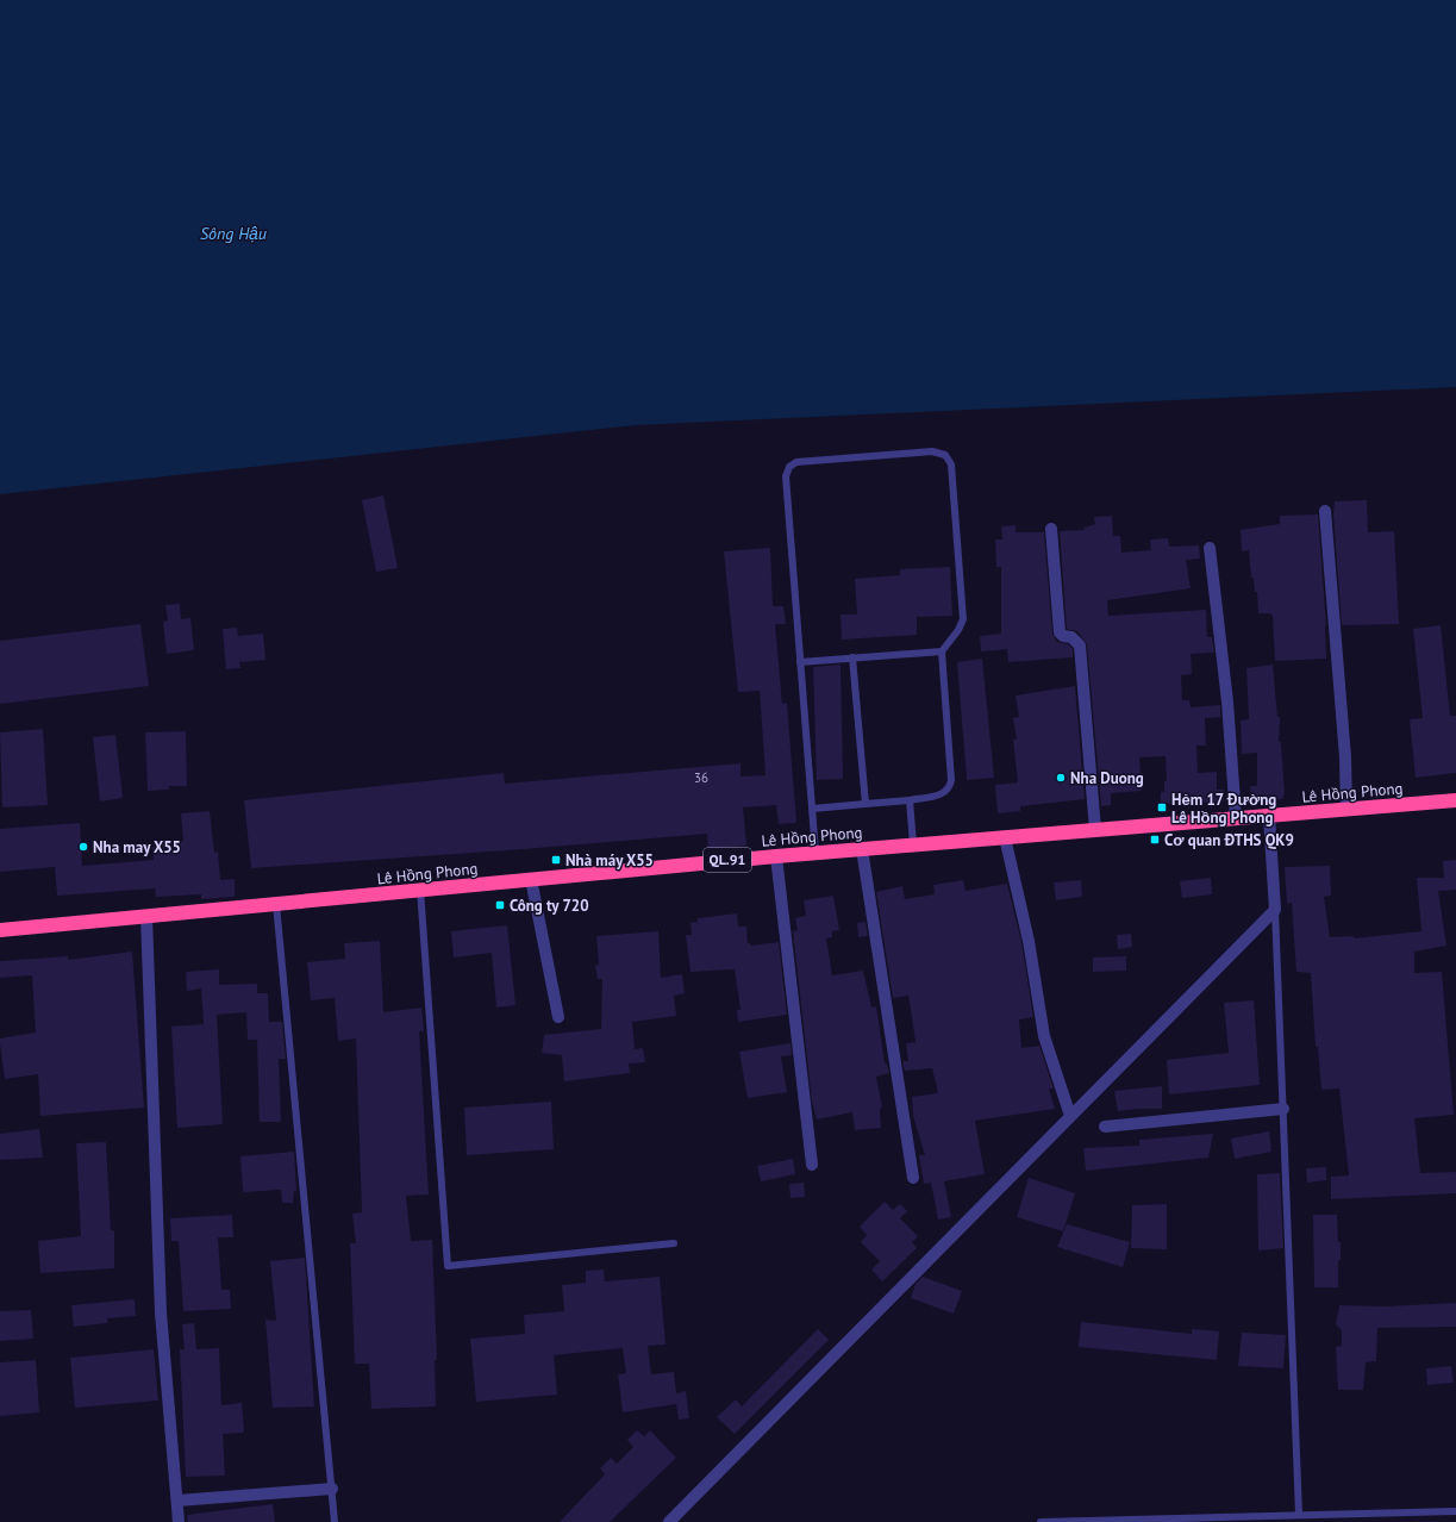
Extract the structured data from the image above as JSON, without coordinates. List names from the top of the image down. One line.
{"streets":{"highway":["Lê Hồng Phong","QL.91"]},"water":["Sông Hậu"],"places":{"other":["Nha Duong","Nha may X55"],"transit":["Hẻm 17 Đường Lê Hồng Phong","Cơ quan ĐTHS QK9","Nhà máy X55","Công ty 720"]},"house_numbers":["36"]}
